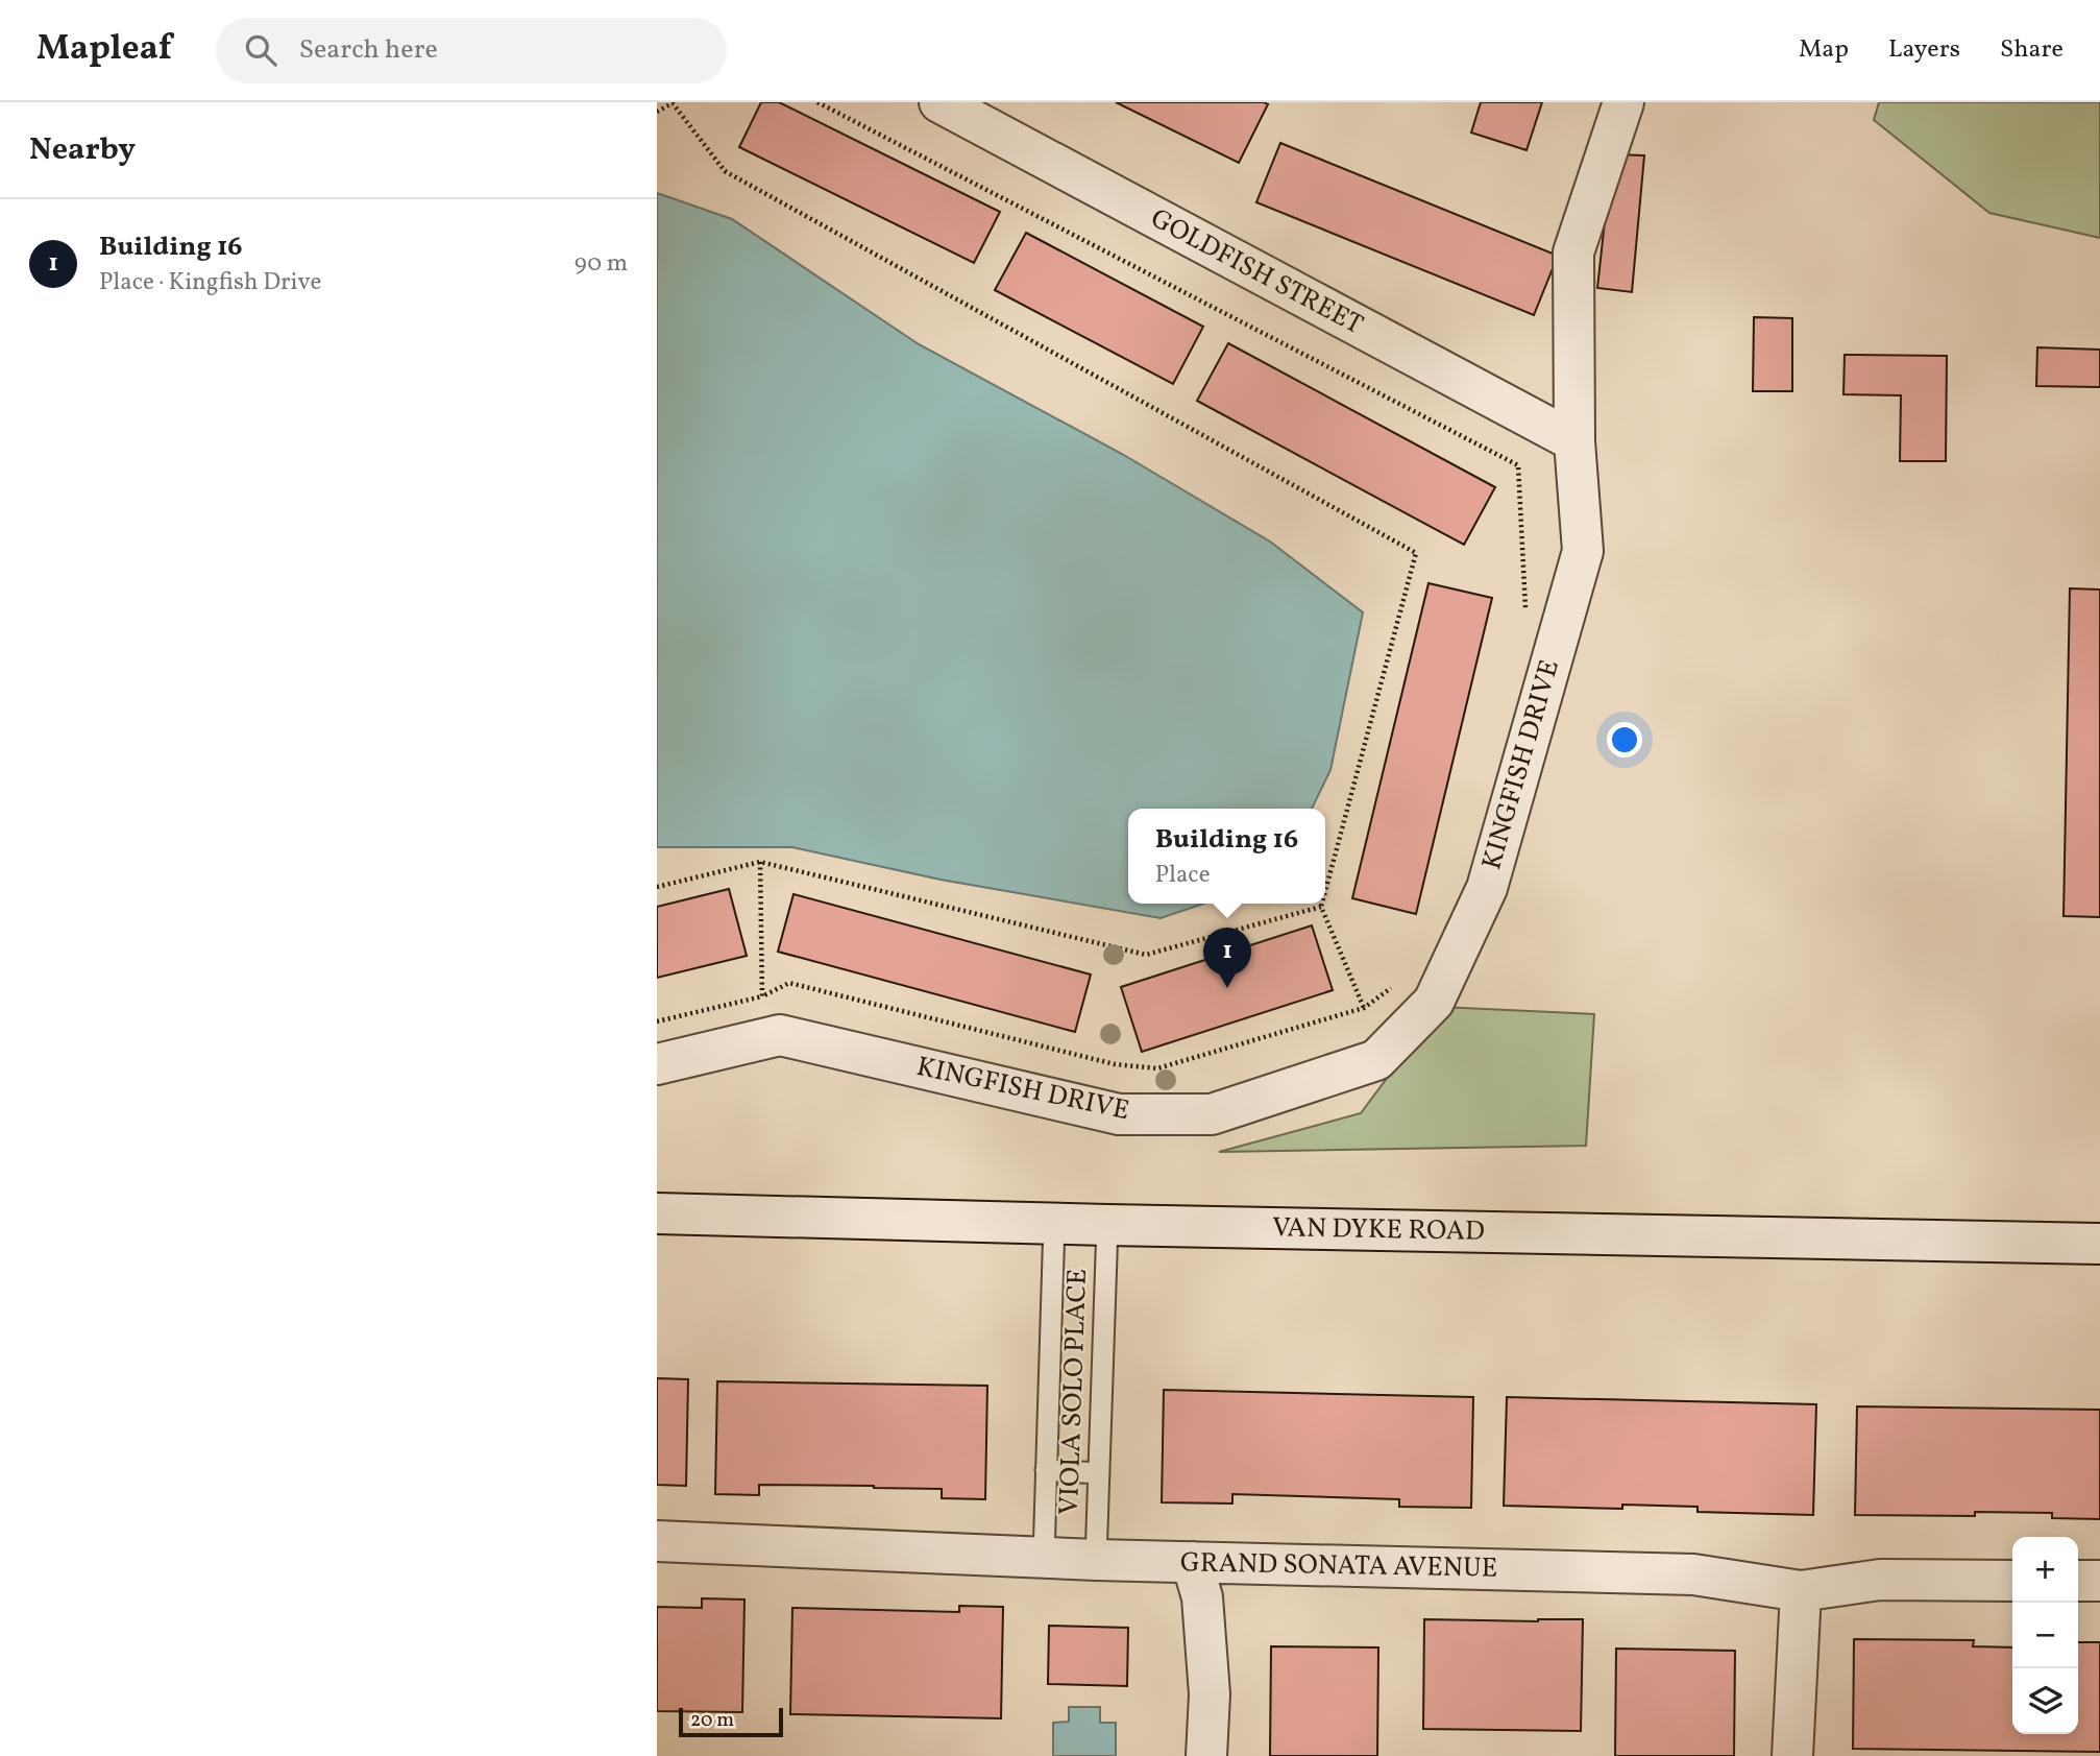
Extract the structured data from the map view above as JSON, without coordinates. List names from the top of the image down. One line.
{"streets":{"street":["GOLDFISH STREET","KINGFISH DRIVE","VAN DYKE ROAD","GRAND SONATA AVENUE"],"lane":["VIOLA SOLO PLACE"]},"crossings":[["GOLDFISH STREET","KINGFISH DRIVE"],["VAN DYKE ROAD","VIOLA SOLO PLACE"],["VIOLA SOLO PLACE","GRAND SONATA AVENUE"]],"scale_bar":"20 m","page":{"header":"Mapleaf","search":"Search here","nav":["Map","Layers","Share"],"heading":"Nearby","list":[{"mark":"1","name":"Building 16","note":"Place · Kingfish Drive","value":"90 m"}],"popup":["Building 16","Place"],"pins":"1","map_buttons":["+","−"],"scale":"20 m"}}
